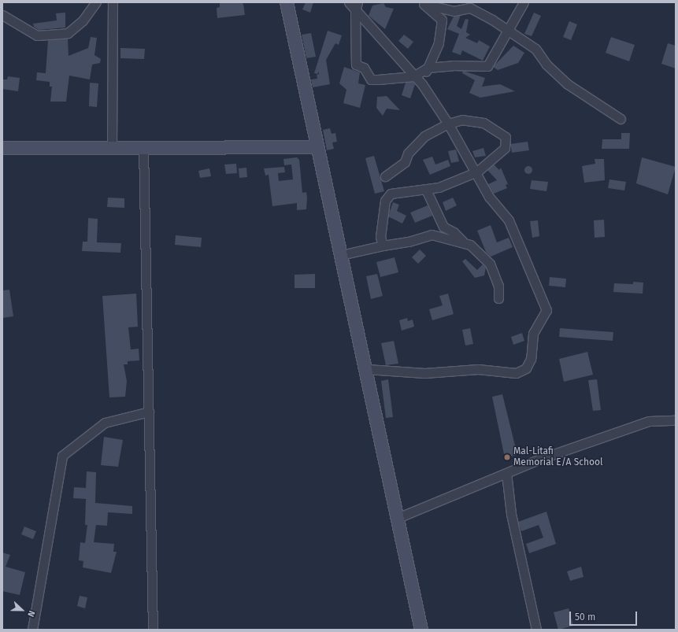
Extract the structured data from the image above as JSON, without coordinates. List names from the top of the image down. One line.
{"places":["Mal-Litafi Memorial E/A School"],"scale_bar":"50 m","north":"right"}
